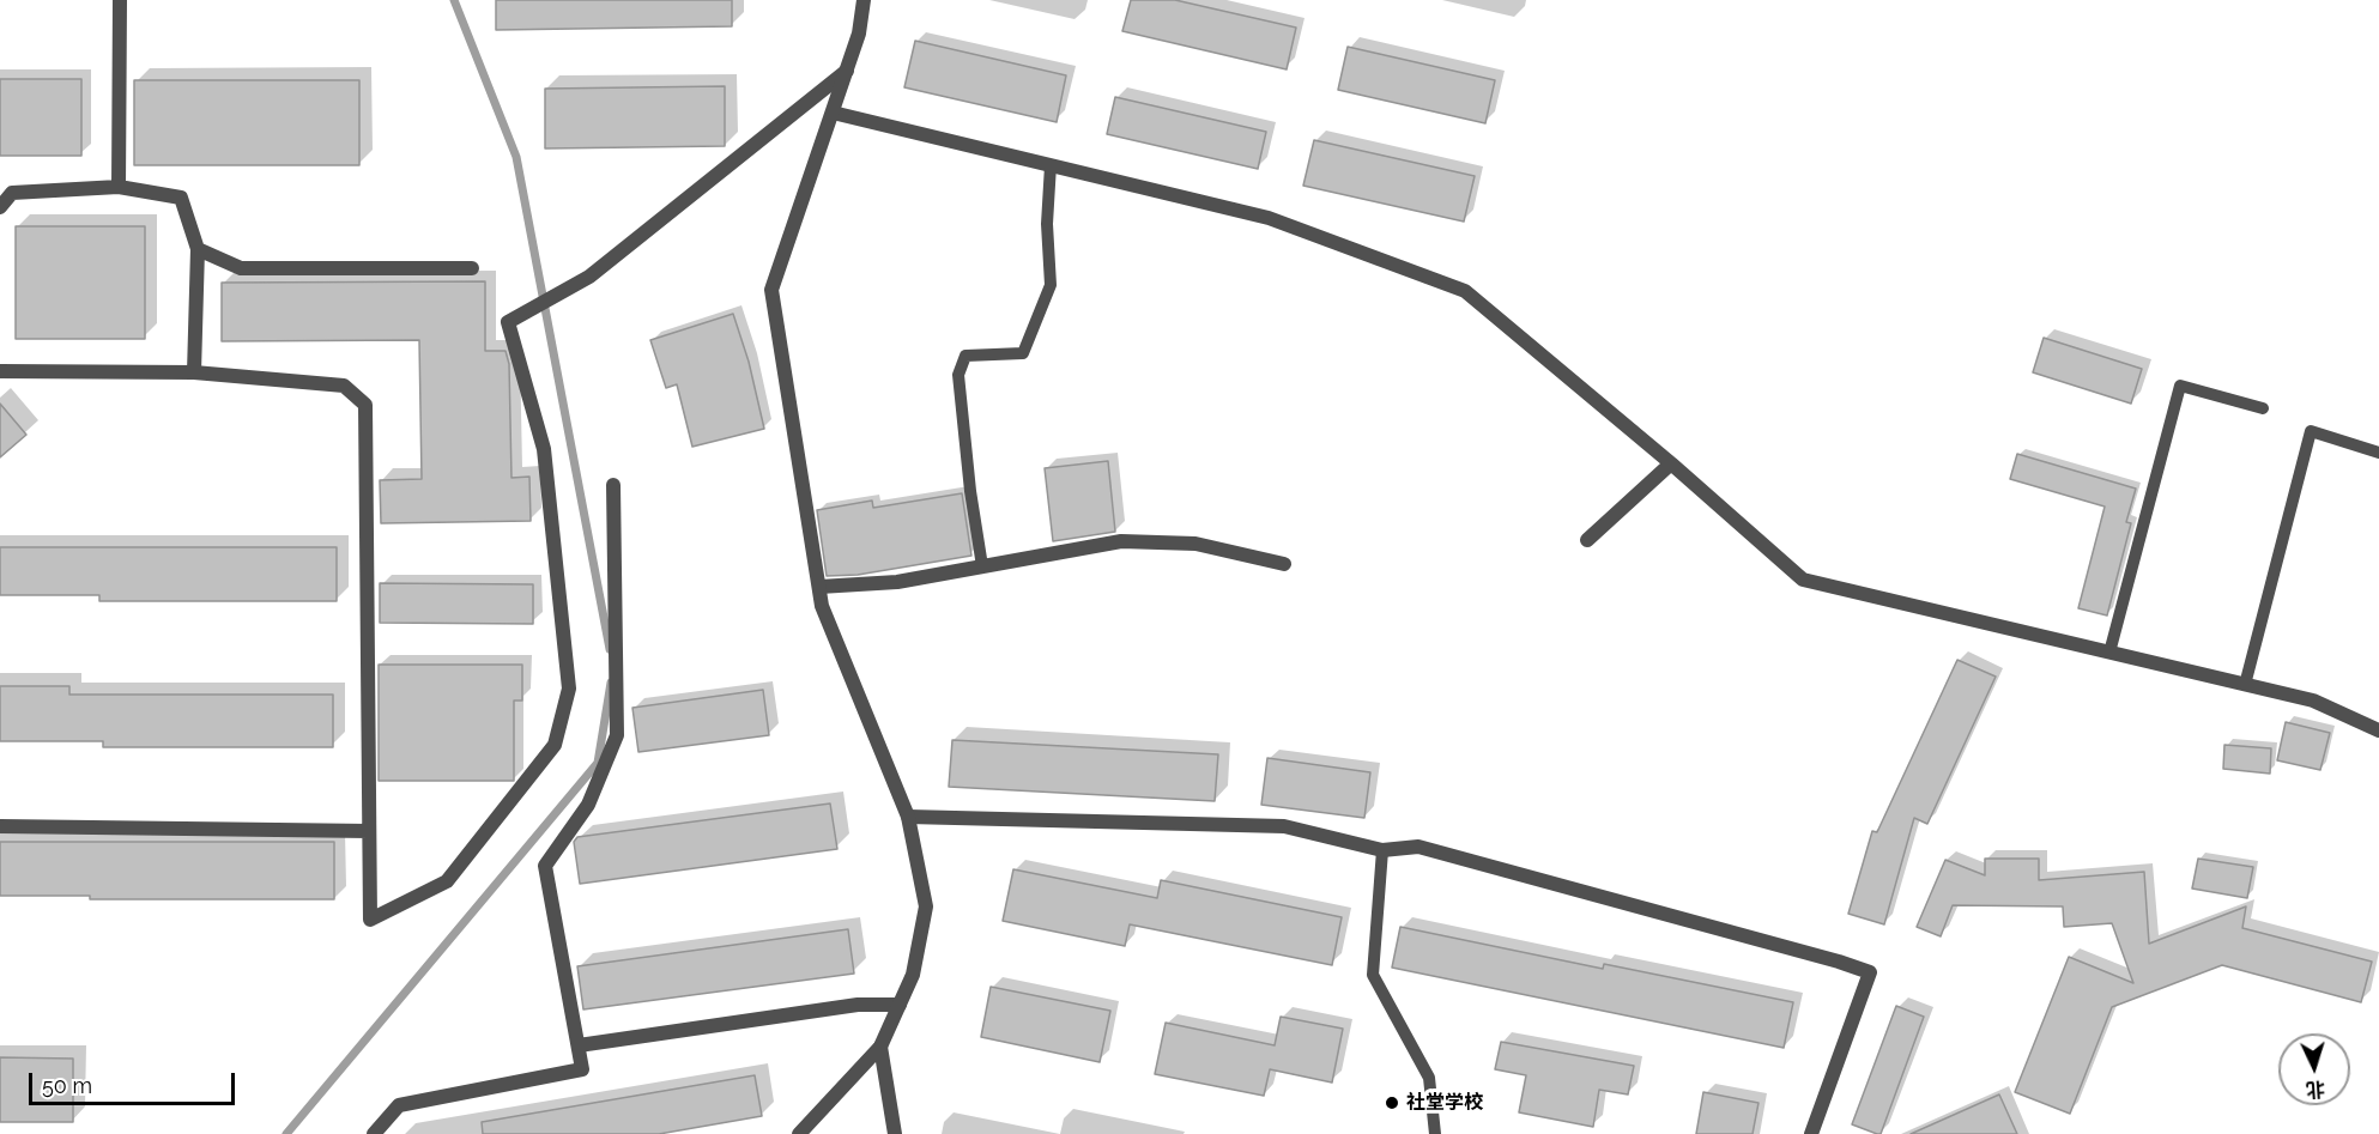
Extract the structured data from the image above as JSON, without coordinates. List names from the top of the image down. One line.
{"places":["社堂学校"],"scale_bar":"50 m","north":"bottom"}
